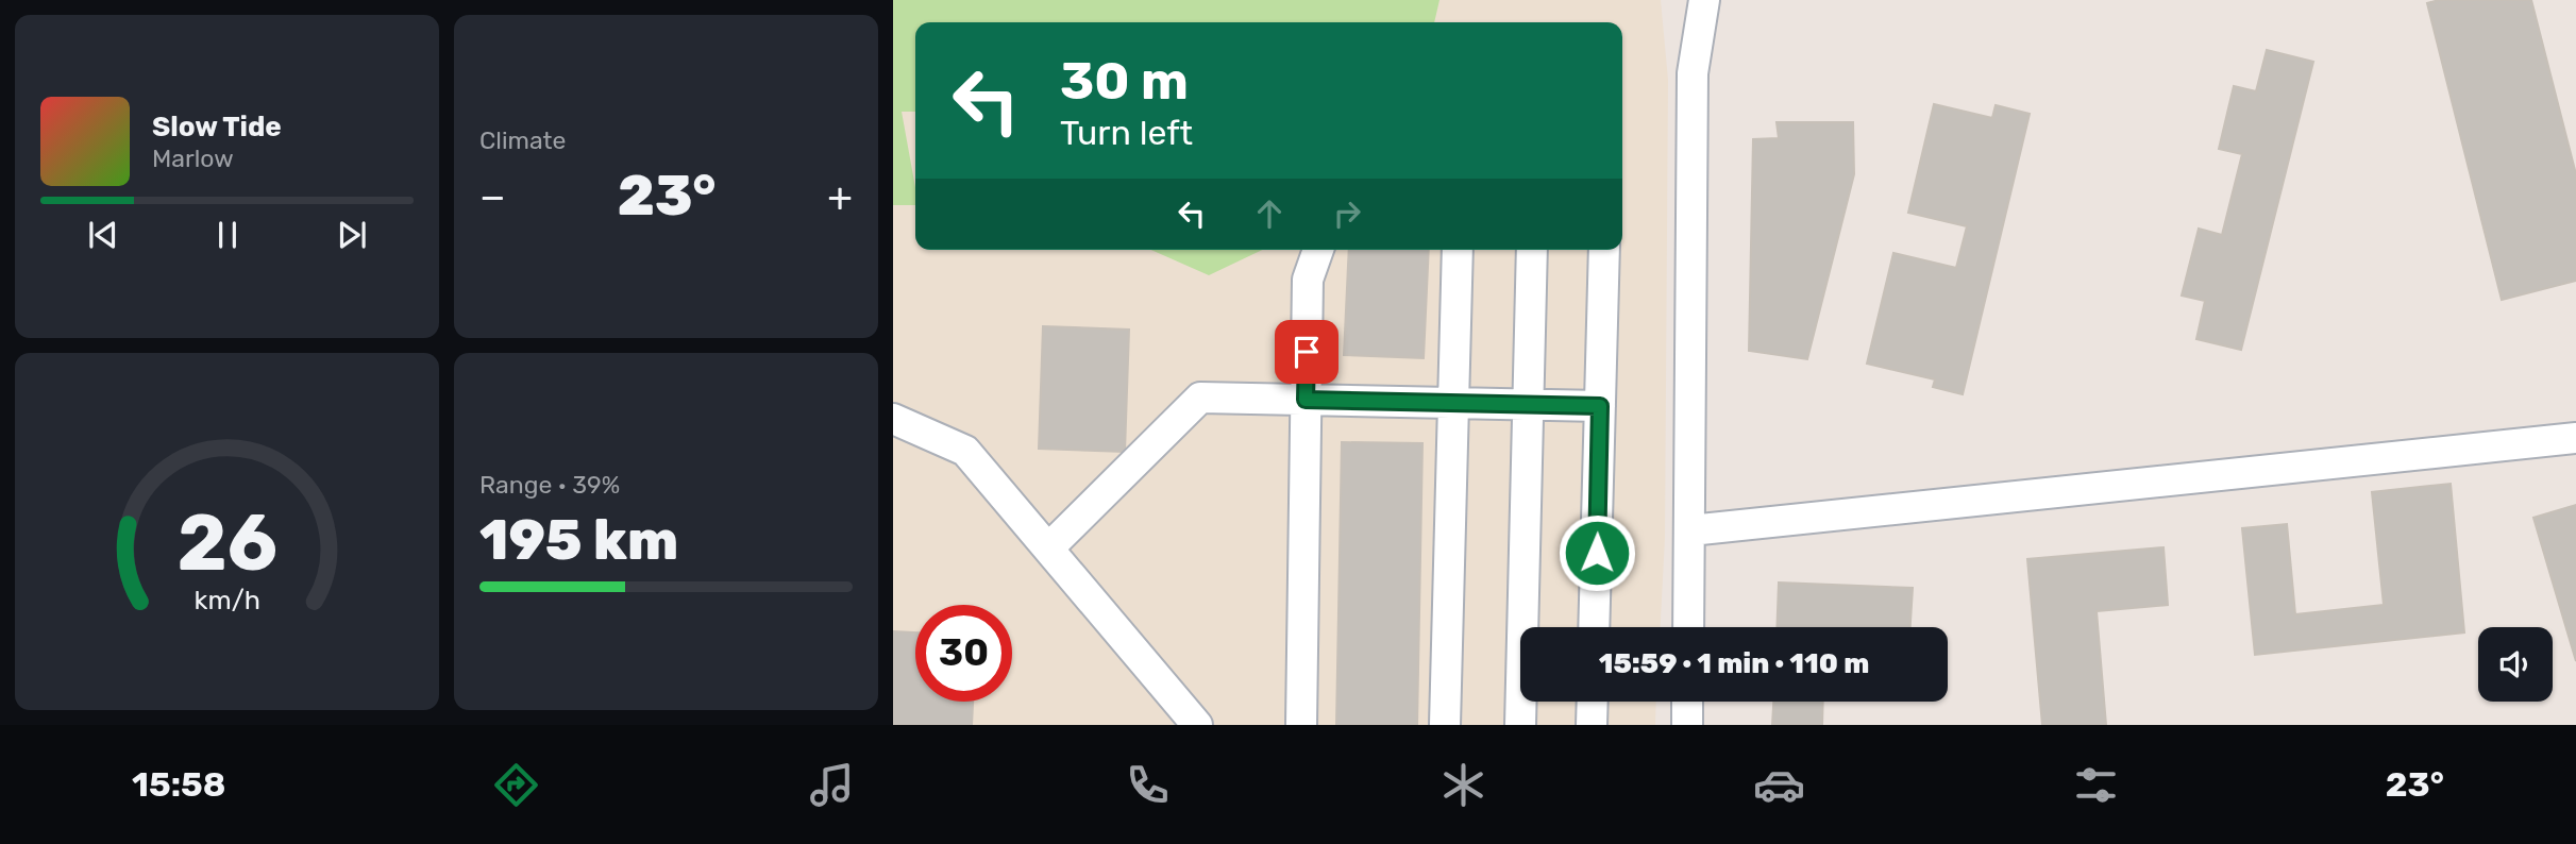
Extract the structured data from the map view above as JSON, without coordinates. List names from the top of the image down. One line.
{"page":{"tile":["Climate",["Range · 39%","195 km"]],"turn":["30 m","Turn left"],"song":["Slow Tide","Marlow"],"heat":["−","23°","+"],"limit":"30","trip":"15:59 · 1 min · 110 m","tabs":["15:58","23°"],"gauge":["26","km/h"]}}
